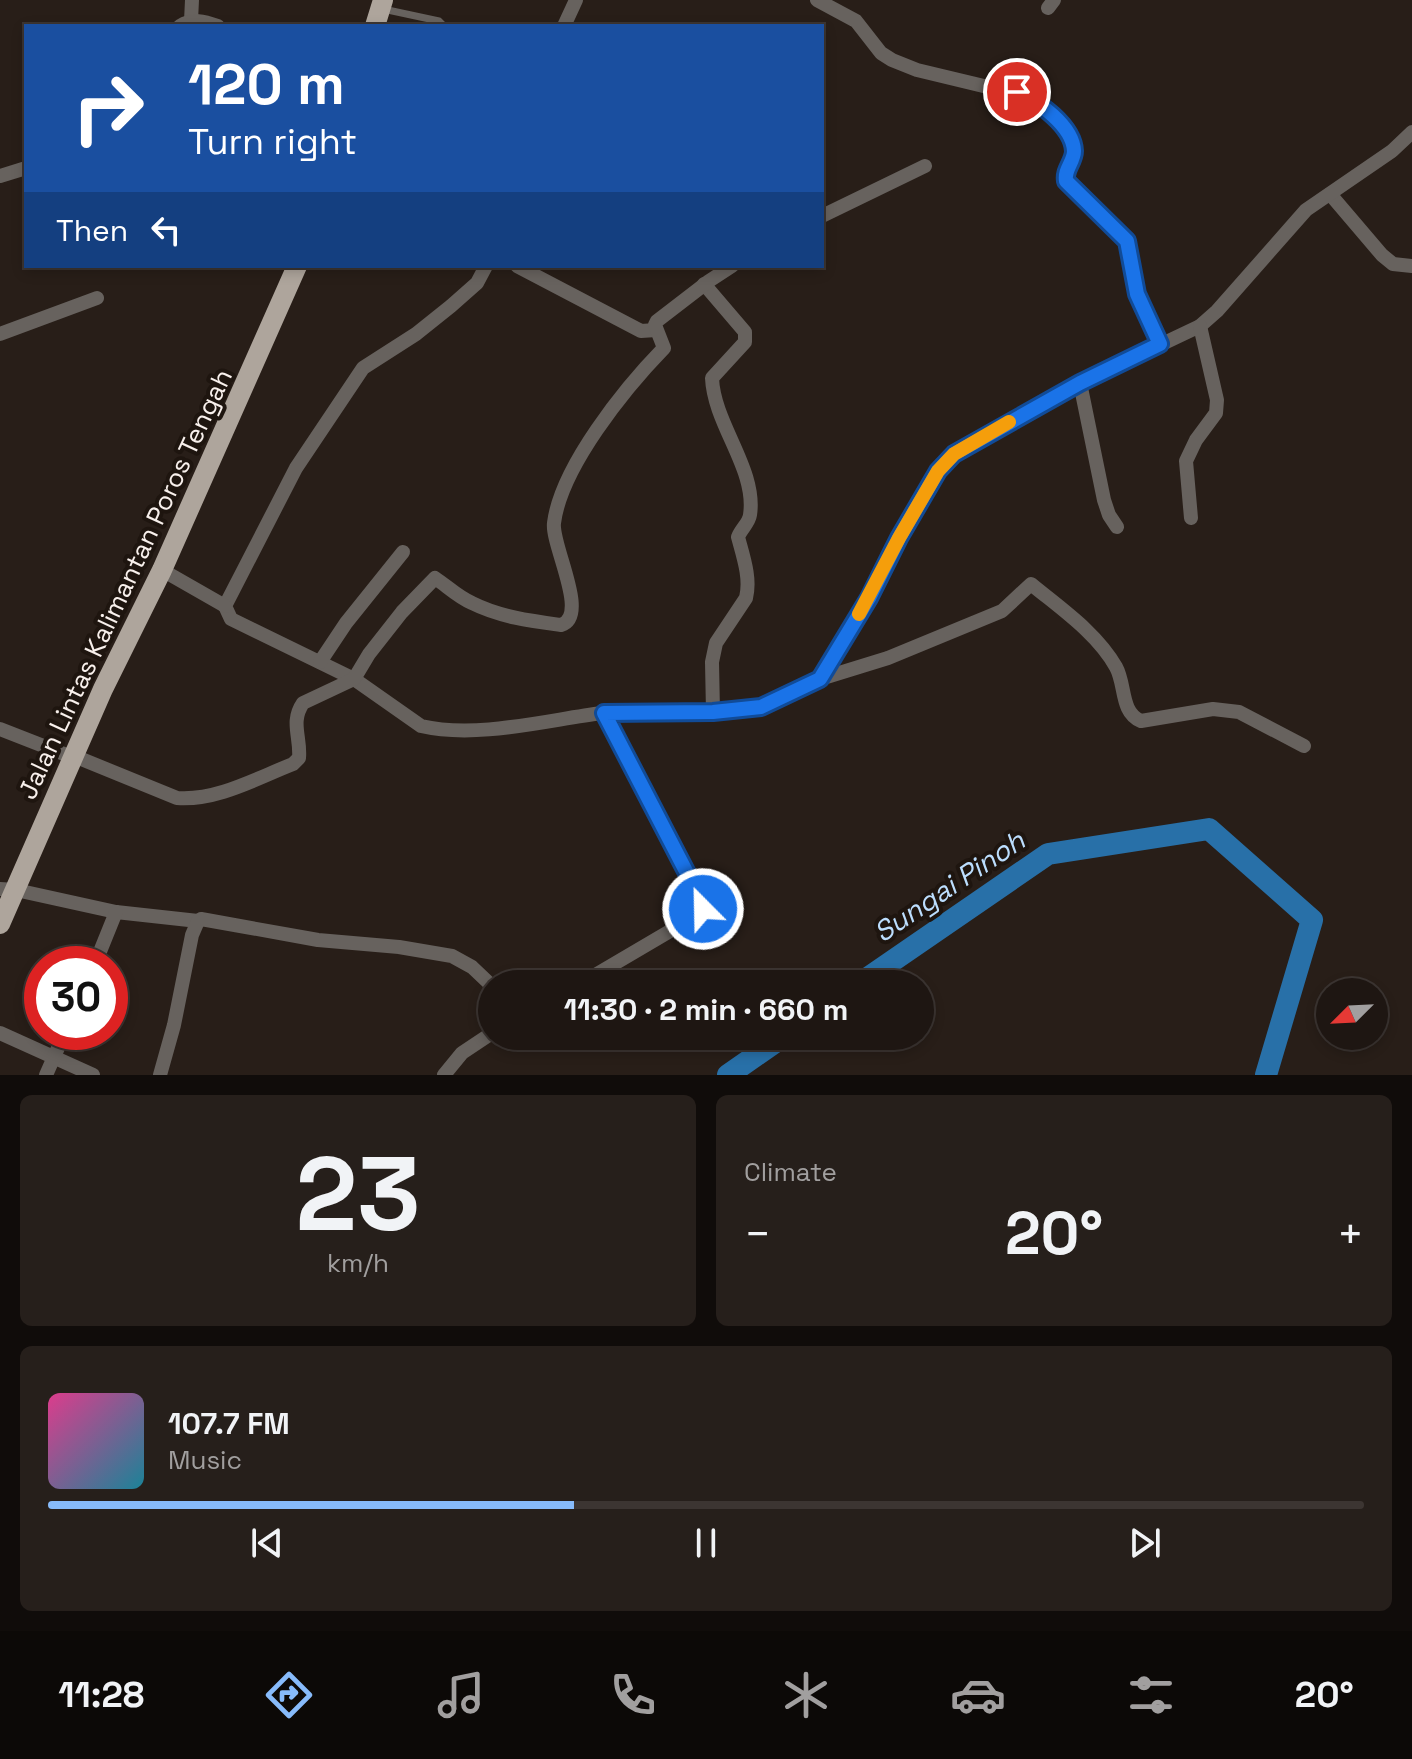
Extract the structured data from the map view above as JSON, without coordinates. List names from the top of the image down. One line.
{"streets":{"main road":["Jalan Lintas Kalimantan Poros Tengah"]},"water":["Sungai Pinoh"],"north":"bottom left","page":{"turn":["120 m","Turn right"],"then":"Then","limit":"30","trip":"11:30 · 2 min · 660 m","tile":[["23","km/h"],"Climate"],"heat":["−","20°","+"],"song":["107.7 FM","Music"],"tabs":["11:28","20°"]}}
